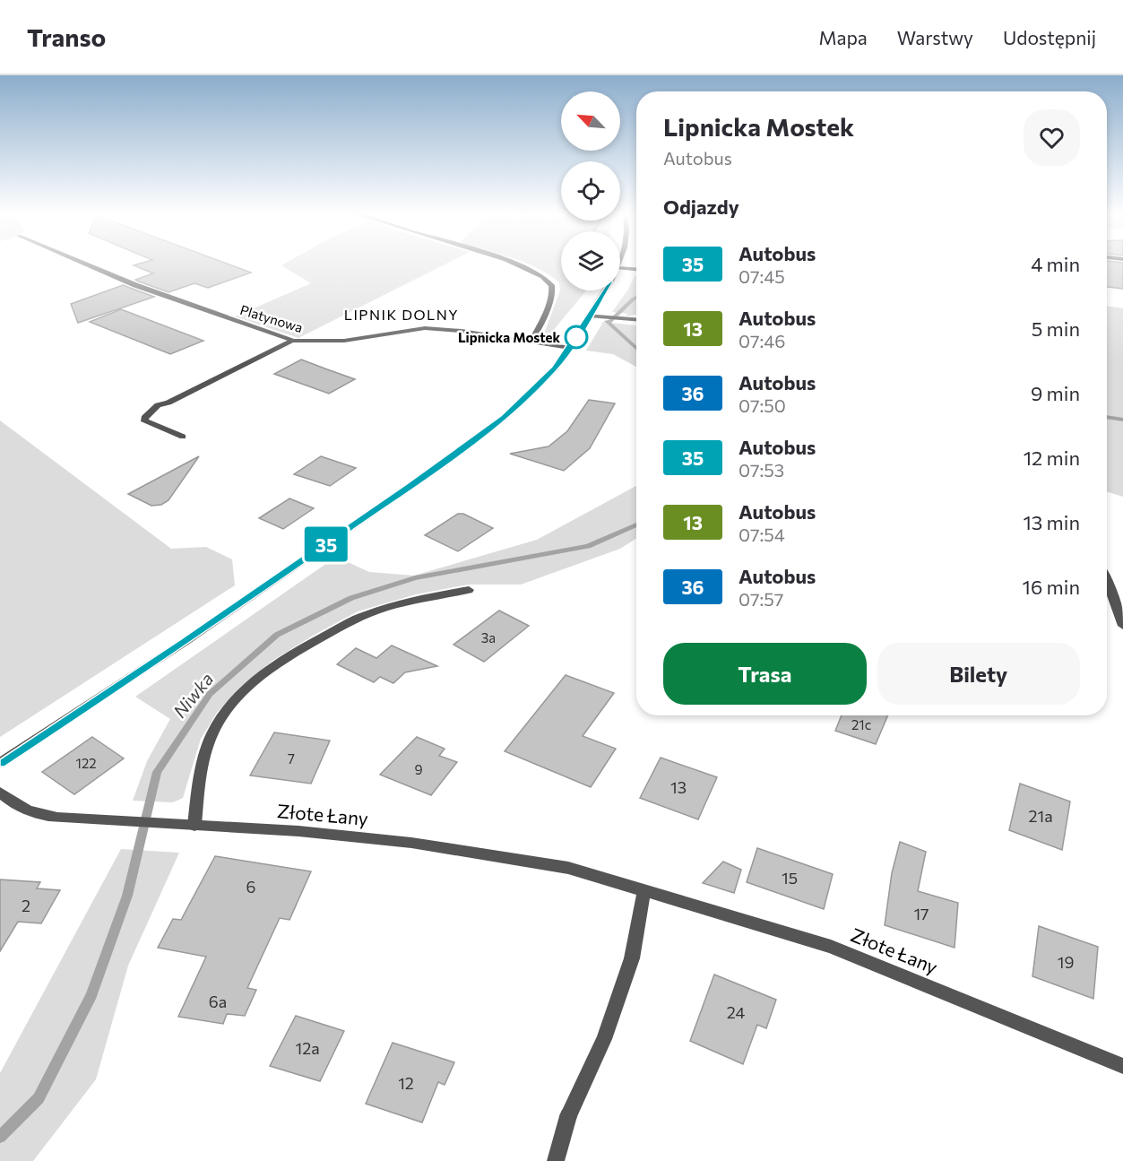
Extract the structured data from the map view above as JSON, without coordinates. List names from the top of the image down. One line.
{"streets":{"street":["Platynowa","Złote Łany"]},"districts":["LIPNIK DOLNY"],"water":["Niwka"],"places":["Lipnicka Mostek"],"lines":["bus line 35"],"house_numbers":["3a","21c","7","122","9","13","21a","15","6","2","17","19","6a","24","12a","12"],"north":"top left","page":{"header":"Transo","nav":["Mapa","Warstwy","Udostępnij"],"on_map":"35","heading":[["Lipnicka Mostek","Autobus"],"Odjazdy"],"list":[{"mark":"35","name":"Autobus","note":"07:45","value":"4 min"},{"mark":"13","name":"Autobus","note":"07:46","value":"5 min"},{"mark":"36","name":"Autobus","note":"07:50","value":"9 min"},{"mark":"35","name":"Autobus","note":"07:53","value":"12 min"},{"mark":"13","name":"Autobus","note":"07:54","value":"13 min"},{"mark":"36","name":"Autobus","note":"07:57","value":"16 min"}],"buttons":["Trasa","Bilety"]}}
